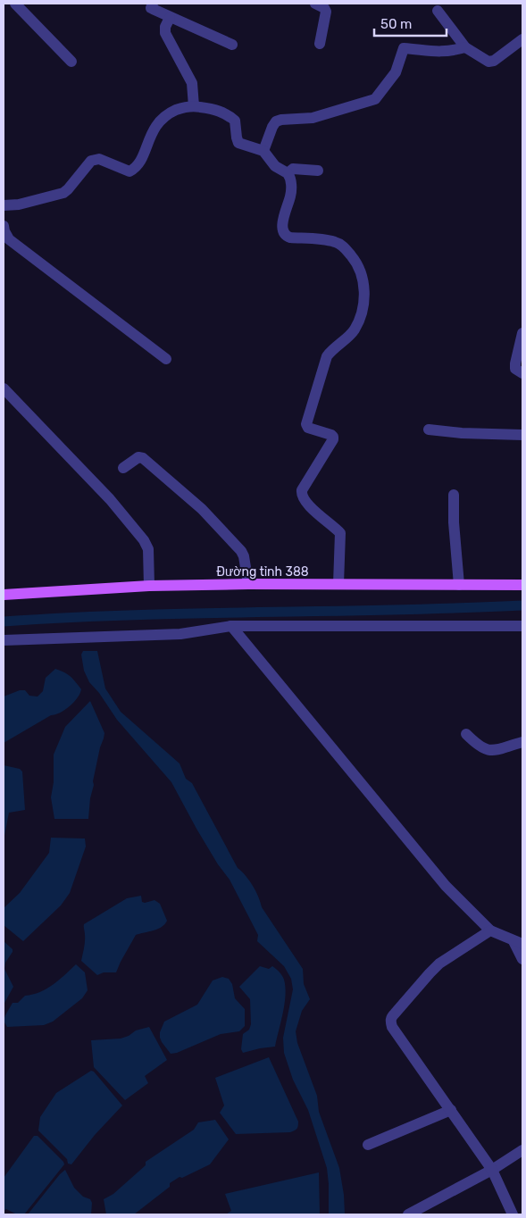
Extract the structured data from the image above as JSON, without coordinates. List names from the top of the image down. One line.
{"streets":{"main road":["Đường tỉnh 388"]},"scale_bar":"50 m"}
